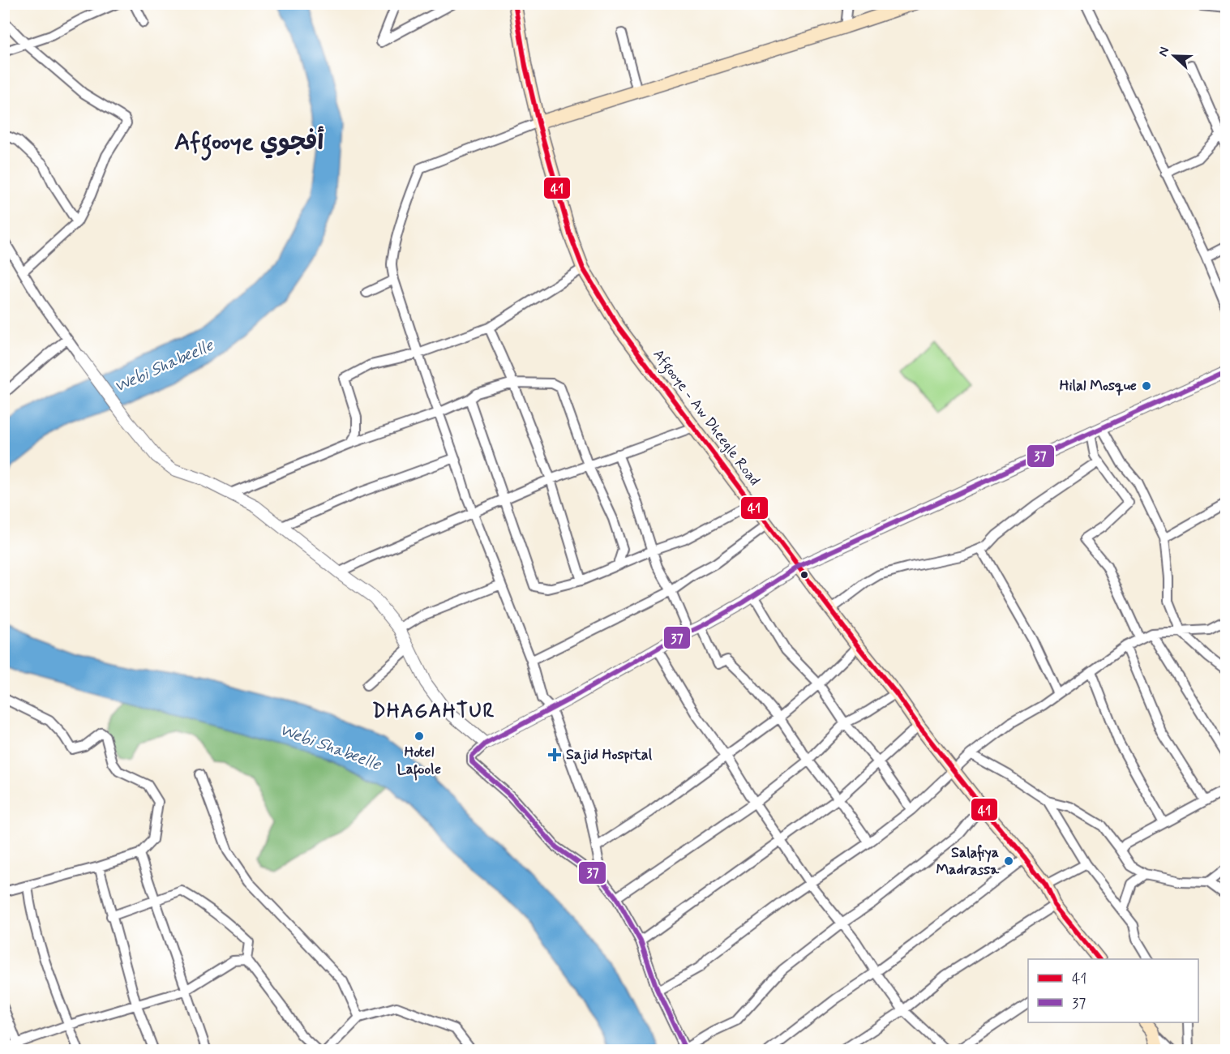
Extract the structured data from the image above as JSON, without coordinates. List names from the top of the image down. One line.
{"streets":{"main road":["Afgooye - Aw Dheegle Road"]},"districts":["Afgooye أفجوي","DHAGAHTUR"],"water":["Webi Shabeelle"],"places":{"other":["Hilal Mosque","Hotel Lafoole","Salafiya Madrassa"],"health":["Sajid Hospital"]},"lines":["transit line 41","transit line 37"],"legend":["41","37"],"north":"left"}
